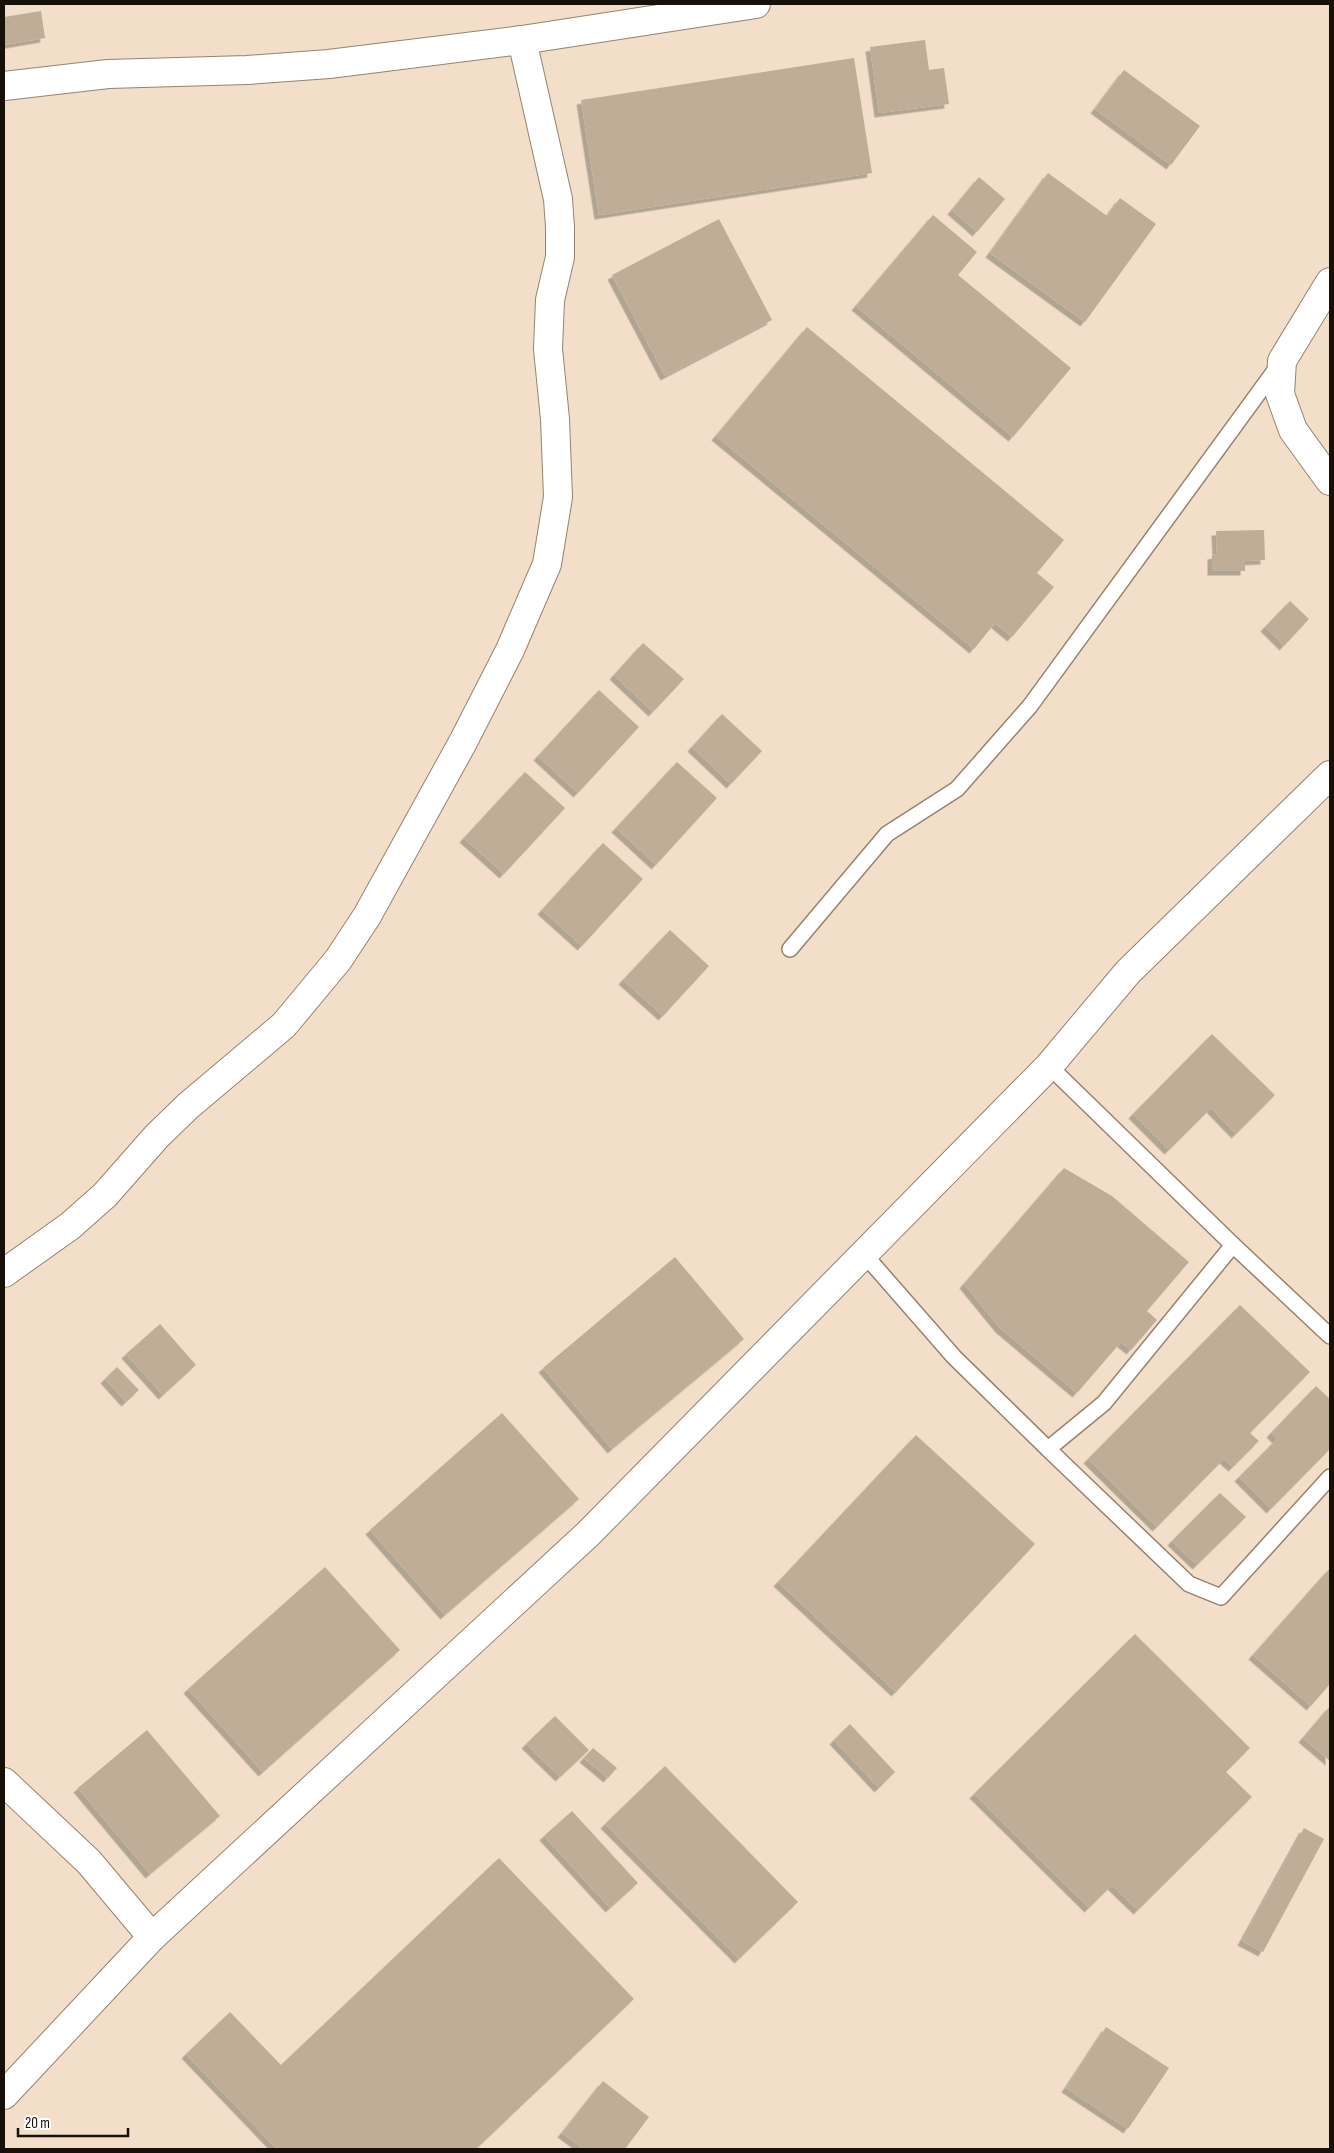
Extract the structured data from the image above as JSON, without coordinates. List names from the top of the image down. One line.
{"scale_bar":"20 m"}
